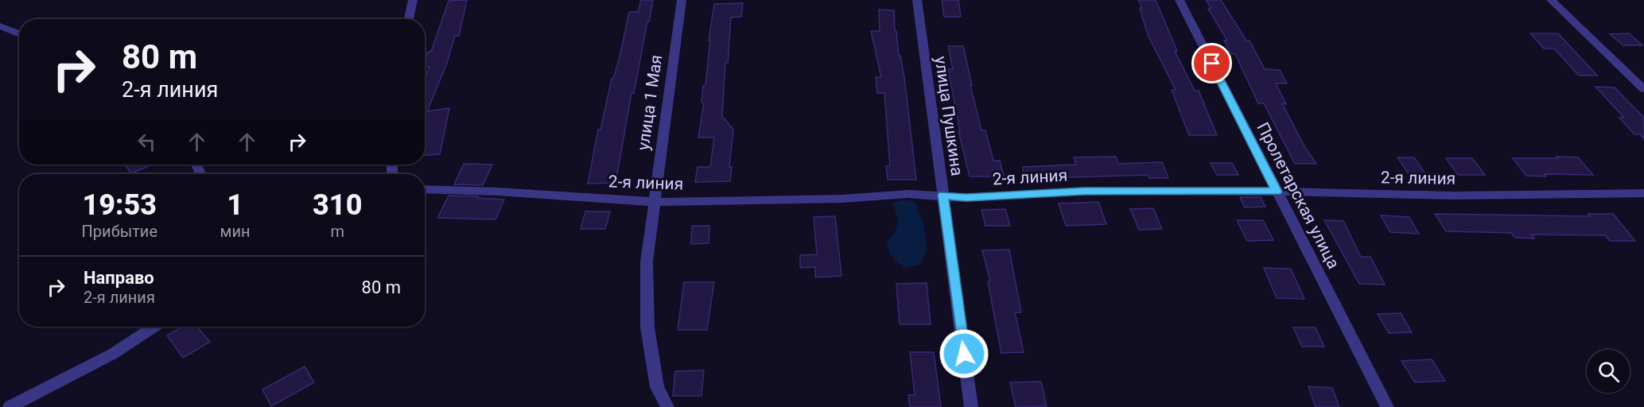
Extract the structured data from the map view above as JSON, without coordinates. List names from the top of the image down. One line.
{"streets":{"street":["улица 1 Мая","улица Пушкина","2-я линия","Пролетарская улица"]},"crossings":[["улица 1 Мая","2-я линия"],["улица Пушкина","2-я линия"],["2-я линия","Пролетарская улица"]],"page":{"turn":["80 m","2-я линия"],"eta":["19:53","Прибытие","1","мин","310","m"],"list":[{"name":"Направо","note":"2-я линия","value":"80 m"}]}}
